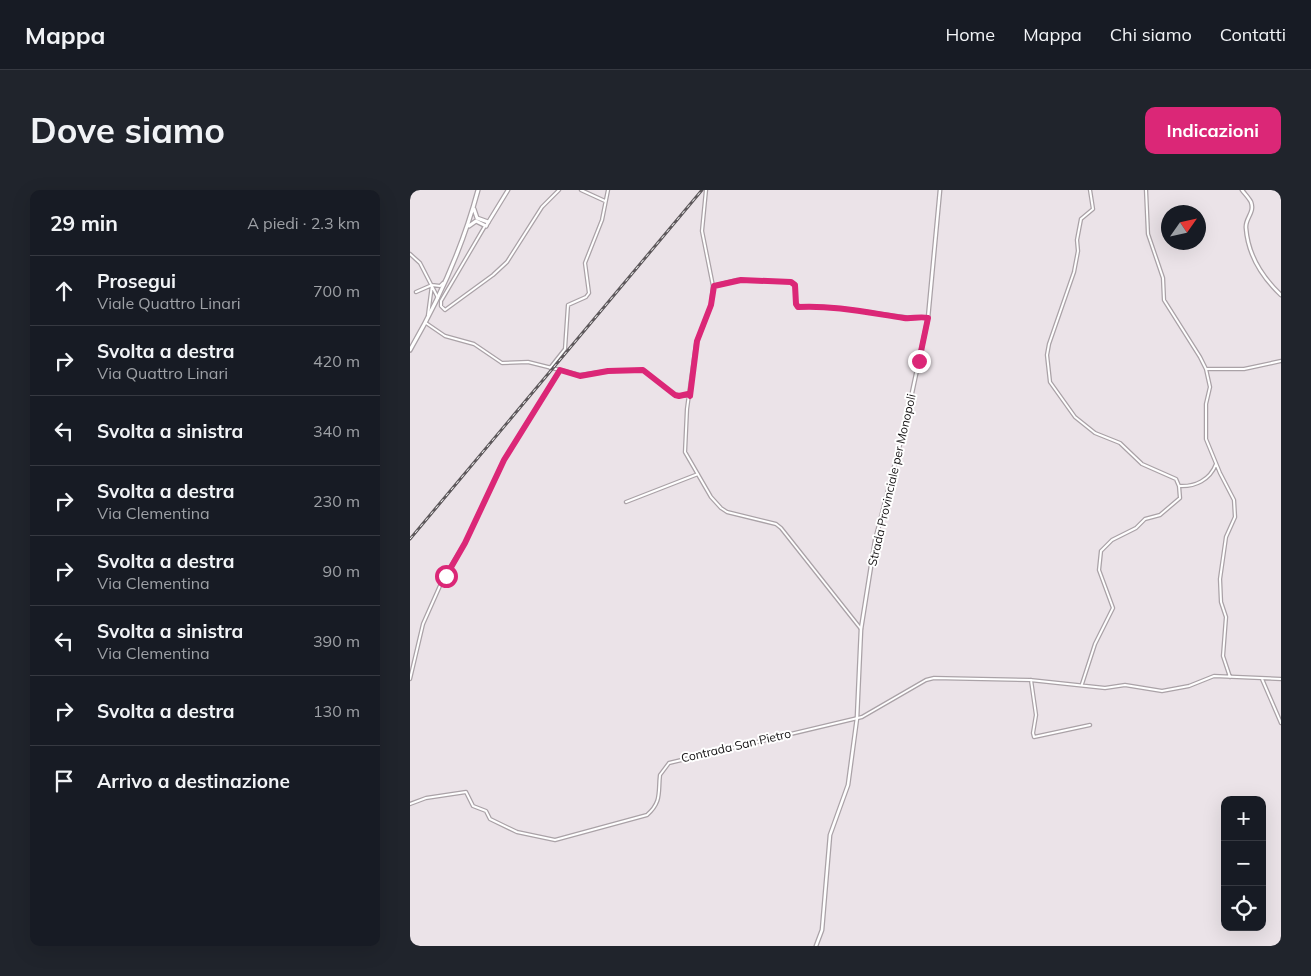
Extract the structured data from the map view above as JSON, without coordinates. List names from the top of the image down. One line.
{"streets":{"street":["Strada Provinciale per Monopoli","Contrada San Pietro"]},"crossings":[["Strada Provinciale per Monopoli","Contrada San Pietro"]],"north":"top right","page":{"header":"Mappa","nav":["Home","Mappa","Chi siamo","Contatti"],"buttons":"Indicazioni","title":"Dove siamo","heading":["29 min","A piedi · 2.3 km"],"list":[["Prosegui","Viale Quattro Linari","700 m"],["Svolta a destra","Via Quattro Linari","420 m"],["Svolta a sinistra","340 m"],["Svolta a destra","Via Clementina","230 m"],["Svolta a destra","Via Clementina","90 m"],["Svolta a sinistra","Via Clementina","390 m"],["Svolta a destra","130 m"],"Arrivo a destinazione"],"map_buttons":["+","−"]}}
